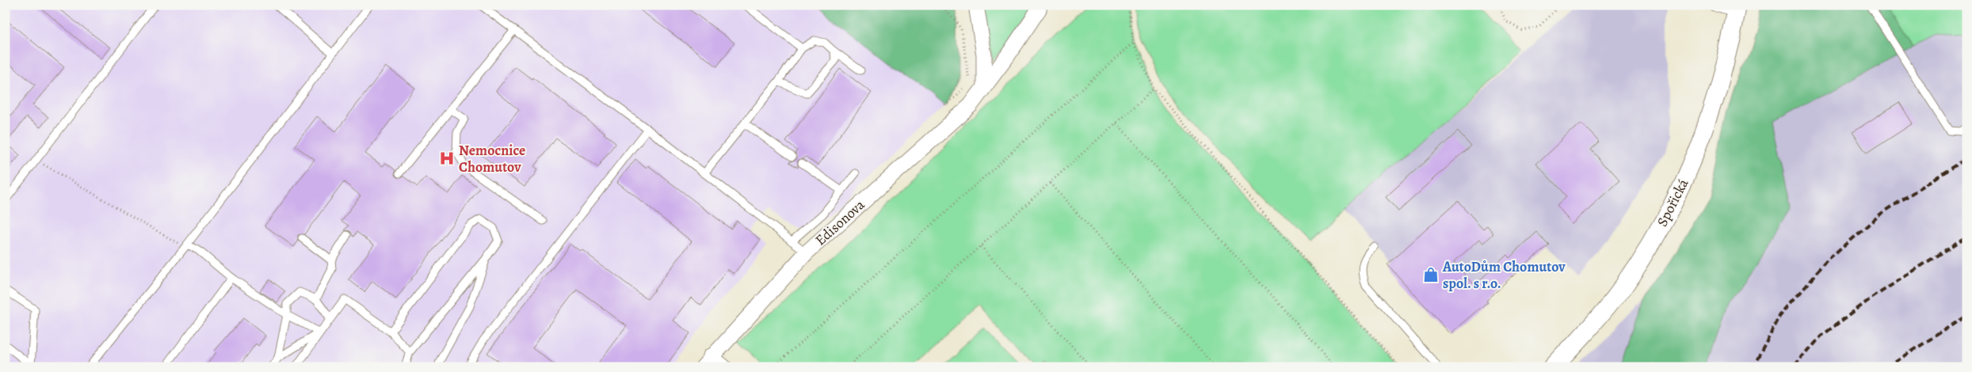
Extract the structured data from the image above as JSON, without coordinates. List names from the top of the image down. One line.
{"streets":{"street":["Spořická","Edisonova"]},"places":{"hospital":["Nemocnice Chomutov"],"shop":["AutoDům Chomutov spol. s r.o."]}}
